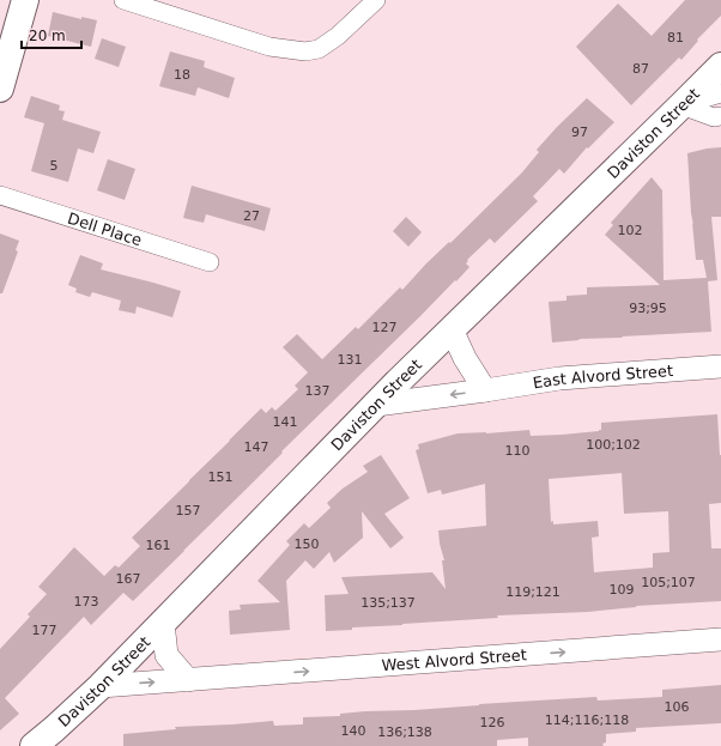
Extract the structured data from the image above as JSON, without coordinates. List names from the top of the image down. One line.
{"streets":{"main road":["Daviston Street"],"street":["Dell Place","East Alvord Street","West Alvord Street"]},"crossings":[["Daviston Street","East Alvord Street"],["Daviston Street","West Alvord Street"]],"one_way":["West Alvord Street"],"house_numbers":["81","87","18","97","5","27","102","93;95","127","131","137","141","100;102","147","110","151","157","150","161","167","105;107","109","119;121","173","135;137","177","106","114;116;118","126","140","136;138"],"scale_bar":"20 m"}
